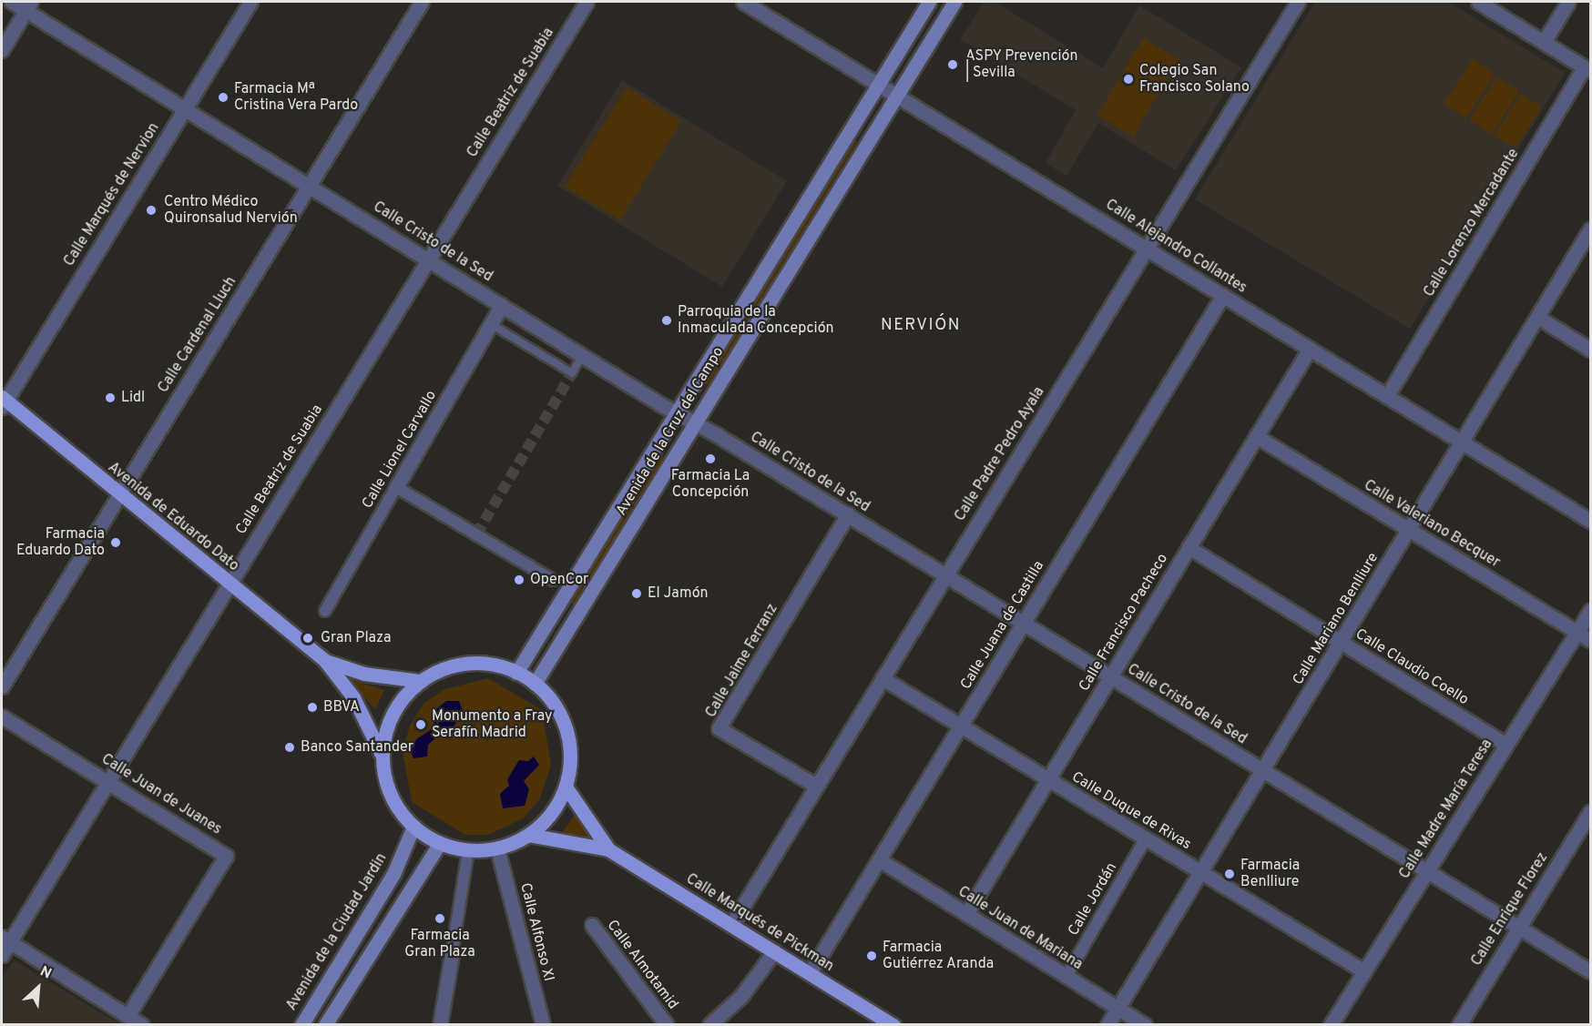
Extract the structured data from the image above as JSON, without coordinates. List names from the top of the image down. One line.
{"streets":{"main road":["Avenida de la Cruz del Campo","Avenida de Eduardo Dato","Calle Marqués de Pickman","Avenida de la Ciudad Jardin"],"street":["Calle Beatriz de Suabia","Calle Marqués de Nervion","Calle Lorenzo Mercadante","Calle Cristo de la Sed","Calle Alejandro Collantes","Calle Cardenal Lluch","Calle Lionel Carvallo","Calle Padre Pedro Ayala","Calle Valeriano Becquer","Calle Mariano Benlliure","Calle Francisco Pacheco","Calle Juana de Castilla","Calle Jaime Ferranz","Calle Claudio Coello","Calle Juan de Juanes","Calle Madre María Teresa","Calle Duque de Rivas","Calle Jordán","Calle Enrique Florez","Calle Juan de Mariana","Calle Alfonso XI","Calle Almotamid"]},"crossings":[["Calle Beatriz de Suabia","Calle Cristo de la Sed"],["Calle Beatriz de Suabia","Avenida de Eduardo Dato"],["Calle Beatriz de Suabia","Calle Juan de Juanes"],["Calle Marqués de Nervion","Calle Cristo de la Sed"],["Calle Marqués de Nervion","Avenida de Eduardo Dato"],["Calle Lorenzo Mercadante","Calle Alejandro Collantes"],["Calle Cristo de la Sed","Calle Cardenal Lluch"],["Calle Cristo de la Sed","Avenida de la Cruz del Campo"],["Calle Cristo de la Sed","Calle Lionel Carvallo"],["Calle Cristo de la Sed","Calle Padre Pedro Ayala"],["Calle Cristo de la Sed","Calle Mariano Benlliure"],["Calle Cristo de la Sed","Calle Francisco Pacheco"],["Calle Cristo de la Sed","Calle Juana de Castilla"],["Calle Cristo de la Sed","Calle Jaime Ferranz"],["Calle Cristo de la Sed","Calle Madre María Teresa"],["Calle Cristo de la Sed","Calle Enrique Florez"],["Calle Alejandro Collantes","Avenida de la Cruz del Campo"],["Calle Alejandro Collantes","Calle Padre Pedro Ayala"],["Calle Alejandro Collantes","Calle Mariano Benlliure"],["Calle Alejandro Collantes","Calle Francisco Pacheco"],["Calle Alejandro Collantes","Calle Juana de Castilla"],["Calle Cardenal Lluch","Avenida de Eduardo Dato"],["Avenida de la Cruz del Campo","Avenida de la Ciudad Jardin"],["Avenida de la Cruz del Campo","Calle Alfonso XI"],["Calle Padre Pedro Ayala","Calle Jaime Ferranz"],["Calle Padre Pedro Ayala","Calle Duque de Rivas"],["Calle Padre Pedro Ayala","Calle Marqués de Pickman"],["Calle Valeriano Becquer","Calle Mariano Benlliure"],["Calle Valeriano Becquer","Calle Francisco Pacheco"],["Calle Valeriano Becquer","Calle Madre María Teresa"],["Calle Mariano Benlliure","Calle Claudio Coello"],["Calle Mariano Benlliure","Calle Duque de Rivas"],["Calle Mariano Benlliure","Calle Juan de Mariana"],["Calle Francisco Pacheco","Calle Claudio Coello"],["Calle Francisco Pacheco","Calle Duque de Rivas"],["Calle Francisco Pacheco","Calle Juan de Mariana"],["Calle Juana de Castilla","Calle Duque de Rivas"],["Calle Juana de Castilla","Calle Marqués de Pickman"],["Calle Juana de Castilla","Calle Juan de Mariana"],["Calle Claudio Coello","Calle Madre María Teresa"],["Calle Madre María Teresa","Calle Duque de Rivas"],["Calle Duque de Rivas","Calle Jordán"],["Calle Jordán","Calle Juan de Mariana"],["Avenida de la Ciudad Jardin","Calle Alfonso XI"]],"districts":["NERVIÓN"],"places":["ASPY Prevención | Sevilla","Colegio San Francisco Solano","Farmacia Mª Cristina Vera Pardo","Centro Médico Quironsalud Nervión","Parroquia de la Inmaculada Concepción","Lidl","Farmacia La Concepción","Farmacia Eduardo Dato","OpenCor","El Jamón","Gran Plaza","BBVA","Monumento a Fray Serafín Madrid","Banco Santander","Farmacia Benlliure","Farmacia Gran Plaza","Farmacia Gutiérrez Aranda"],"north":"top right"}
